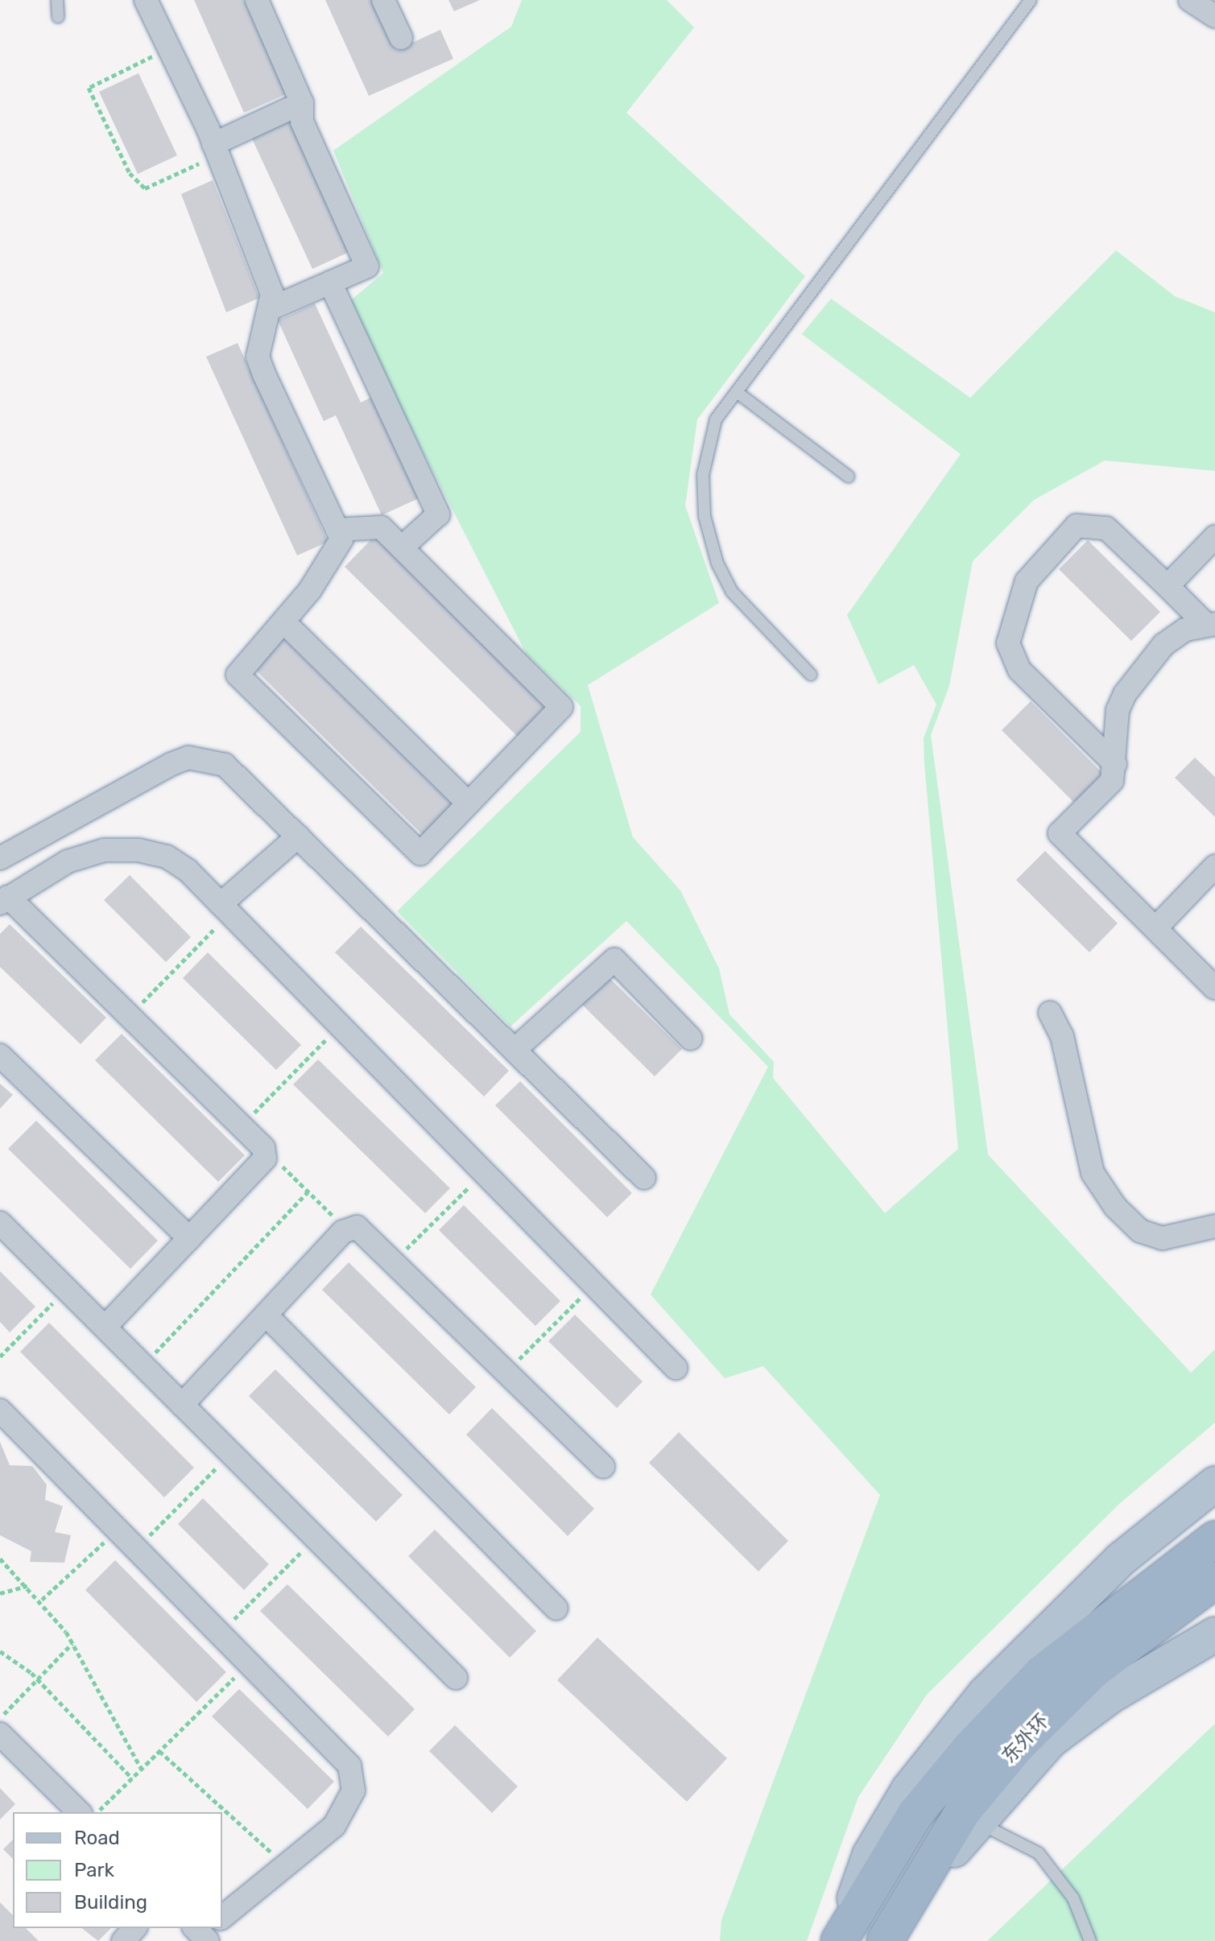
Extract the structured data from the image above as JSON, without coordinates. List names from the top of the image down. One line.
{"streets":{"highway":["东外环"]},"legend":["Road","Park","Building"]}
